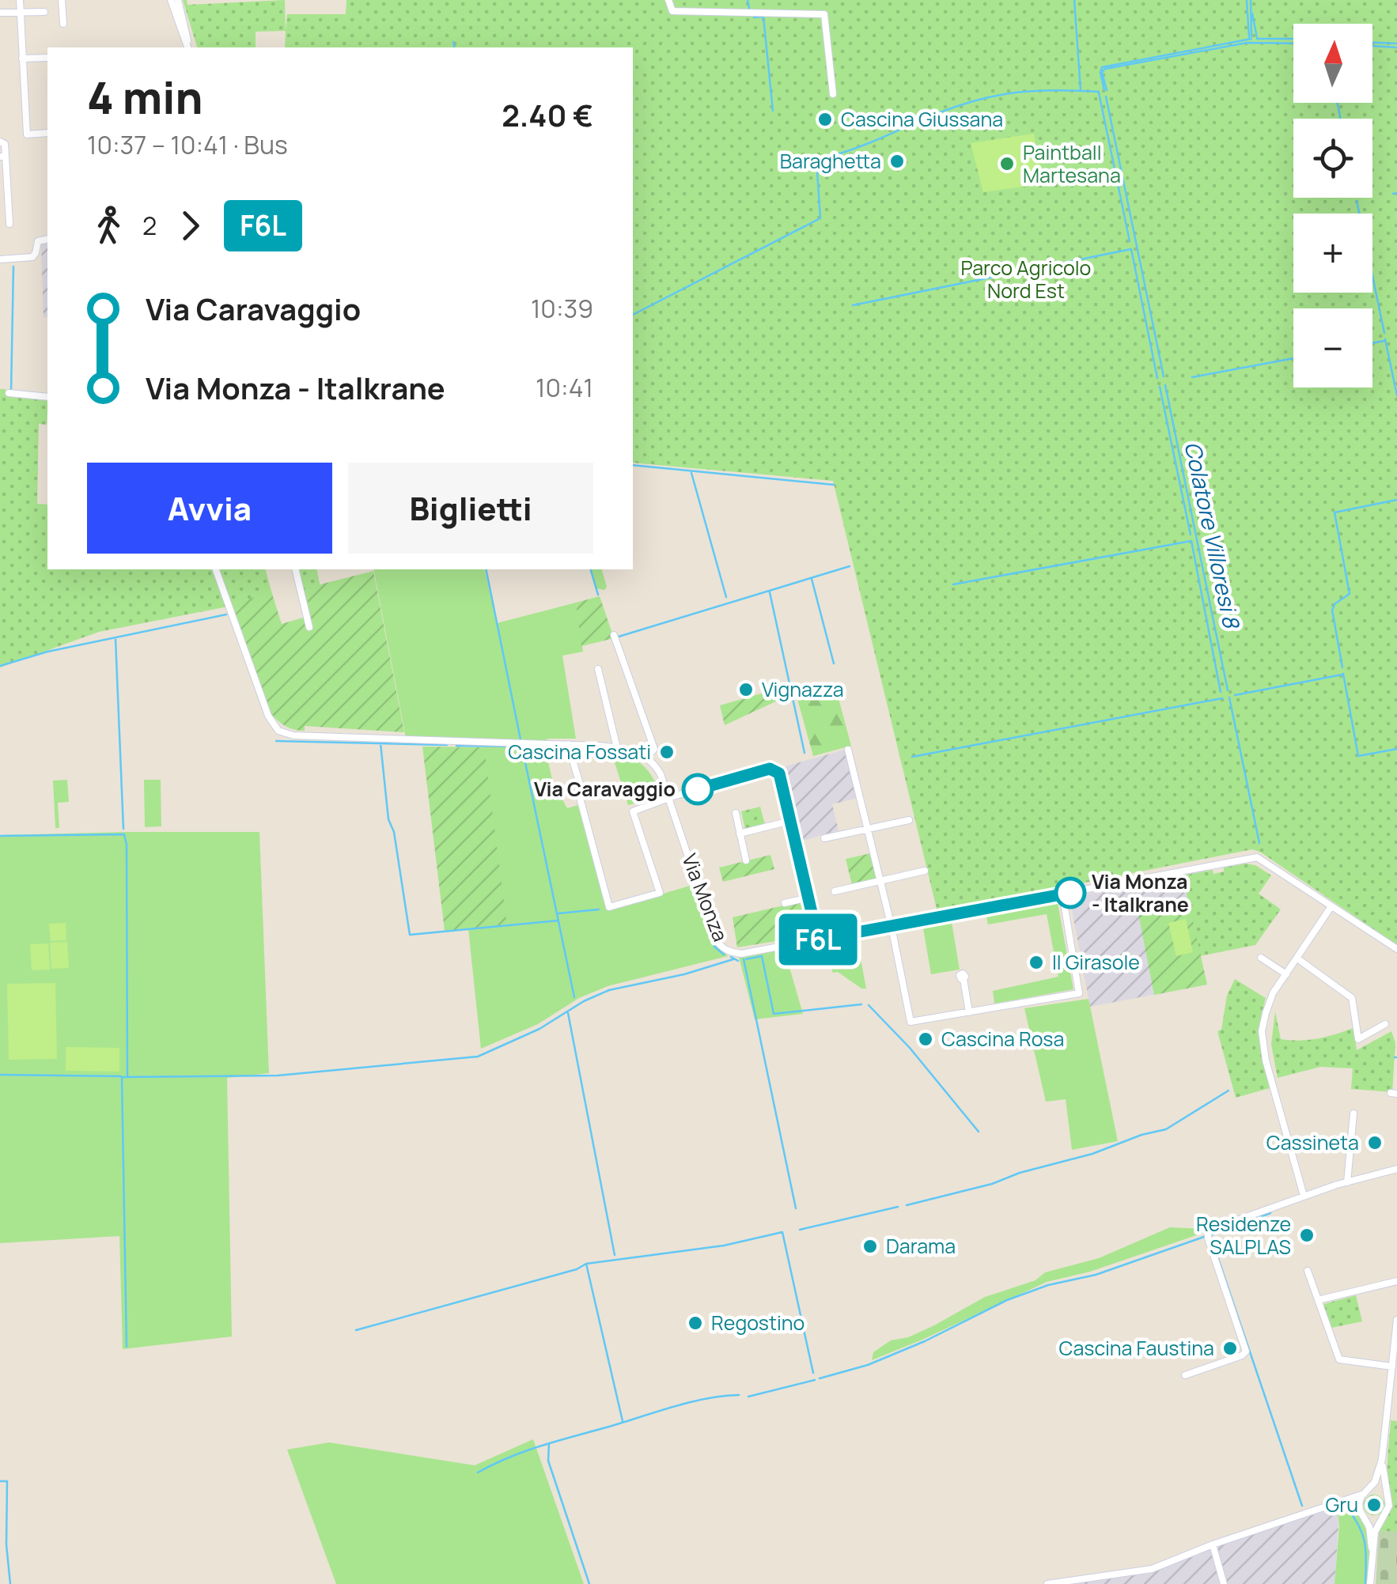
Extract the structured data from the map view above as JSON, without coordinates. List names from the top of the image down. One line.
{"streets":{"street":["Via Monza"]},"water":["Colatore Villoresi 8"],"parks":["Parco Agricolo Nord Est"],"places":["Cascina Giussana","Baraghetta","Paintball Martesana","Vignazza","Cascina Fossati","Via Caravaggio","Via Monza - Italkrane","Il Girasole","Cascina Rosa","Cassineta","Residenze SALPLAS","Darama","Regostino","Cascina Faustina","Gru"],"lines":["bus line F6L"],"north":"top","page":{"on_map":"F6L","map_buttons":["+","−"],"heading":["4 min","10:37 – 10:41 · Bus","2.40 €"],"legs":["2","F6L"],"list":[{"name":"Via Caravaggio","value":"10:39"},{"name":"Via Monza - Italkrane","value":"10:41"}],"buttons":["Avvia","Biglietti"]}}
